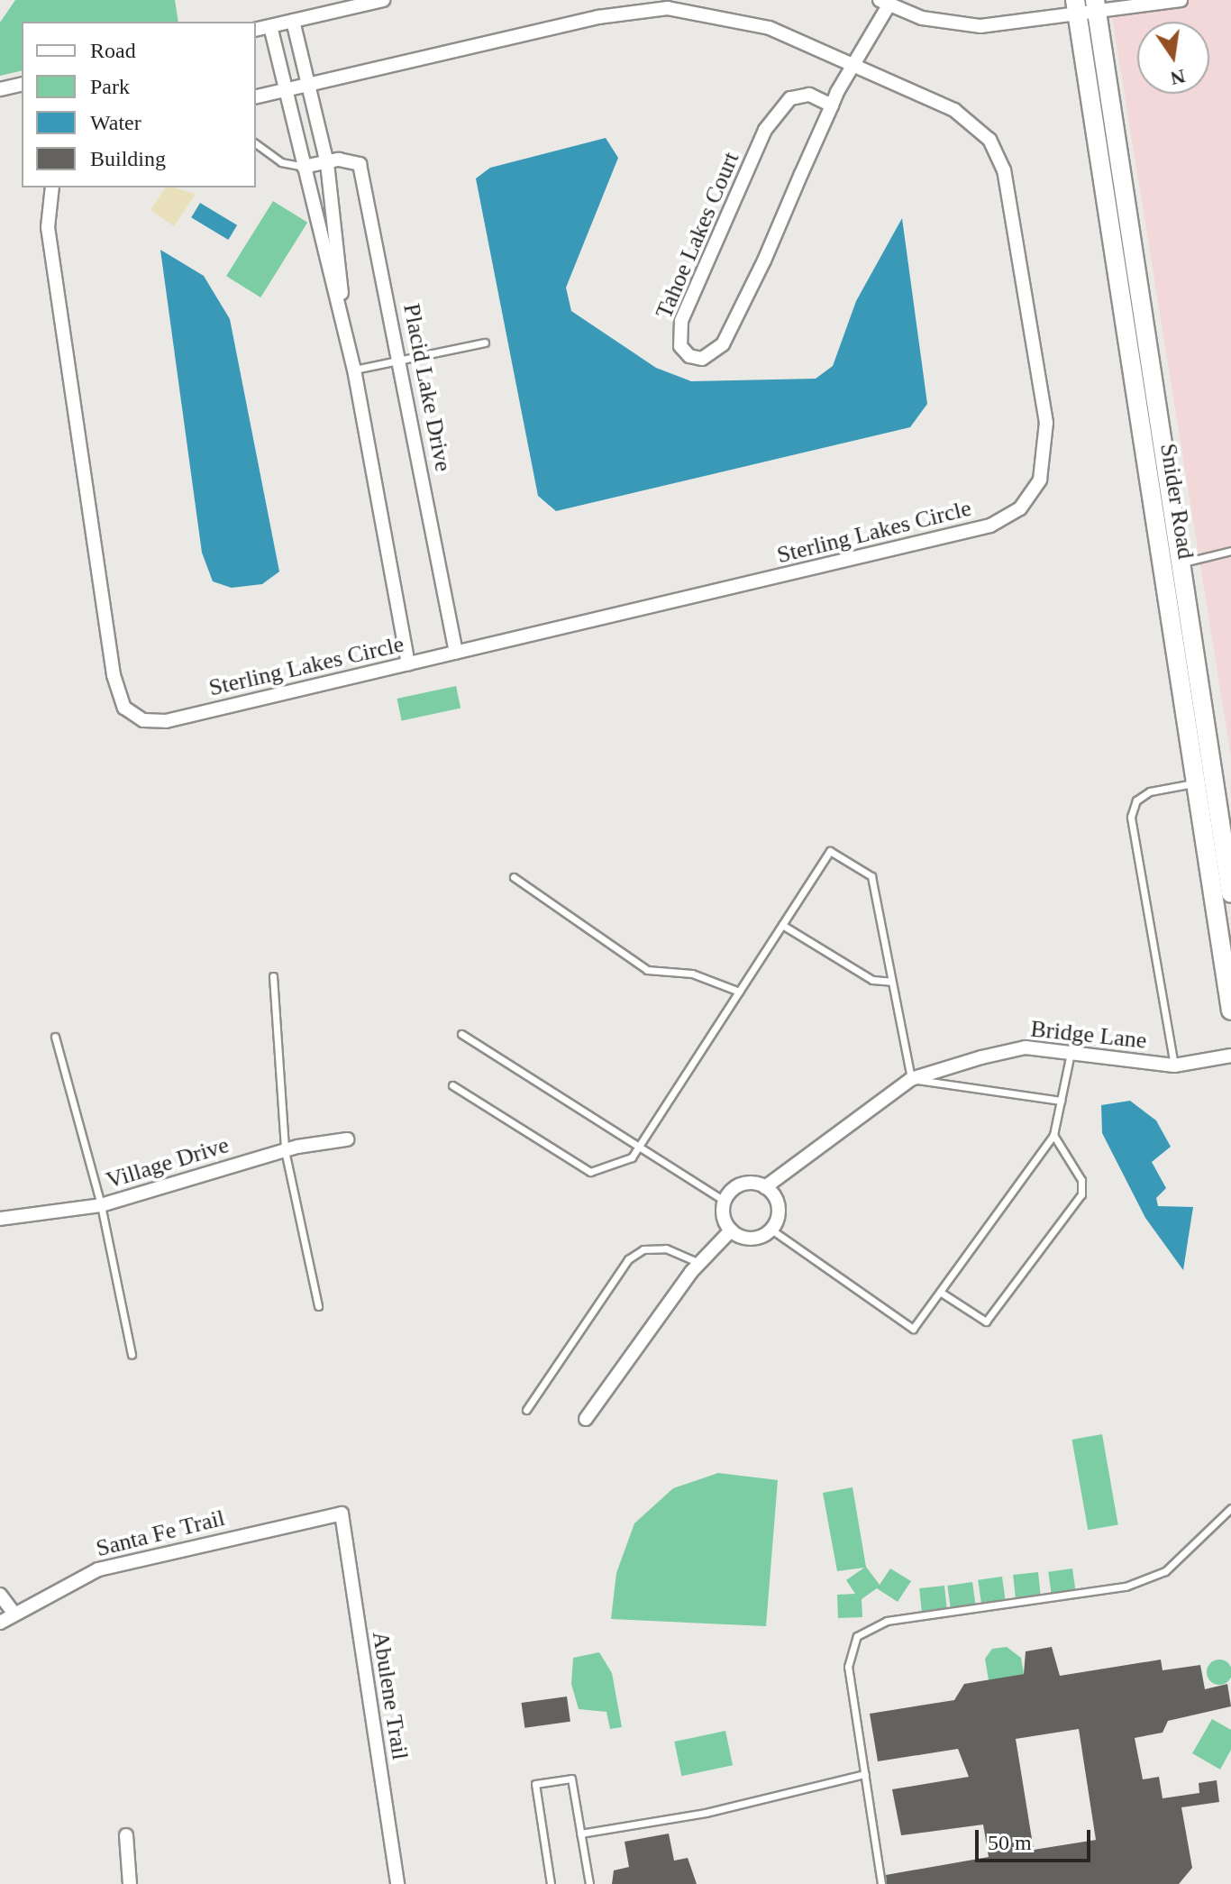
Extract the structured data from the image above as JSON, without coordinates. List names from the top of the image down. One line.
{"streets":{"street":["Tahoe Lakes Court","Placid Lake Drive","Snider Road","Sterling Lakes Circle","Bridge Lane","Village Drive","Santa Fe Trail","Abulene Trail"]},"crossings":[["Tahoe Lakes Court","Sterling Lakes Circle"],["Placid Lake Drive","Sterling Lakes Circle"],["Santa Fe Trail","Abulene Trail"]],"legend":["Road","Park","Water","Building"],"scale_bar":"50 m","north":"bottom"}
